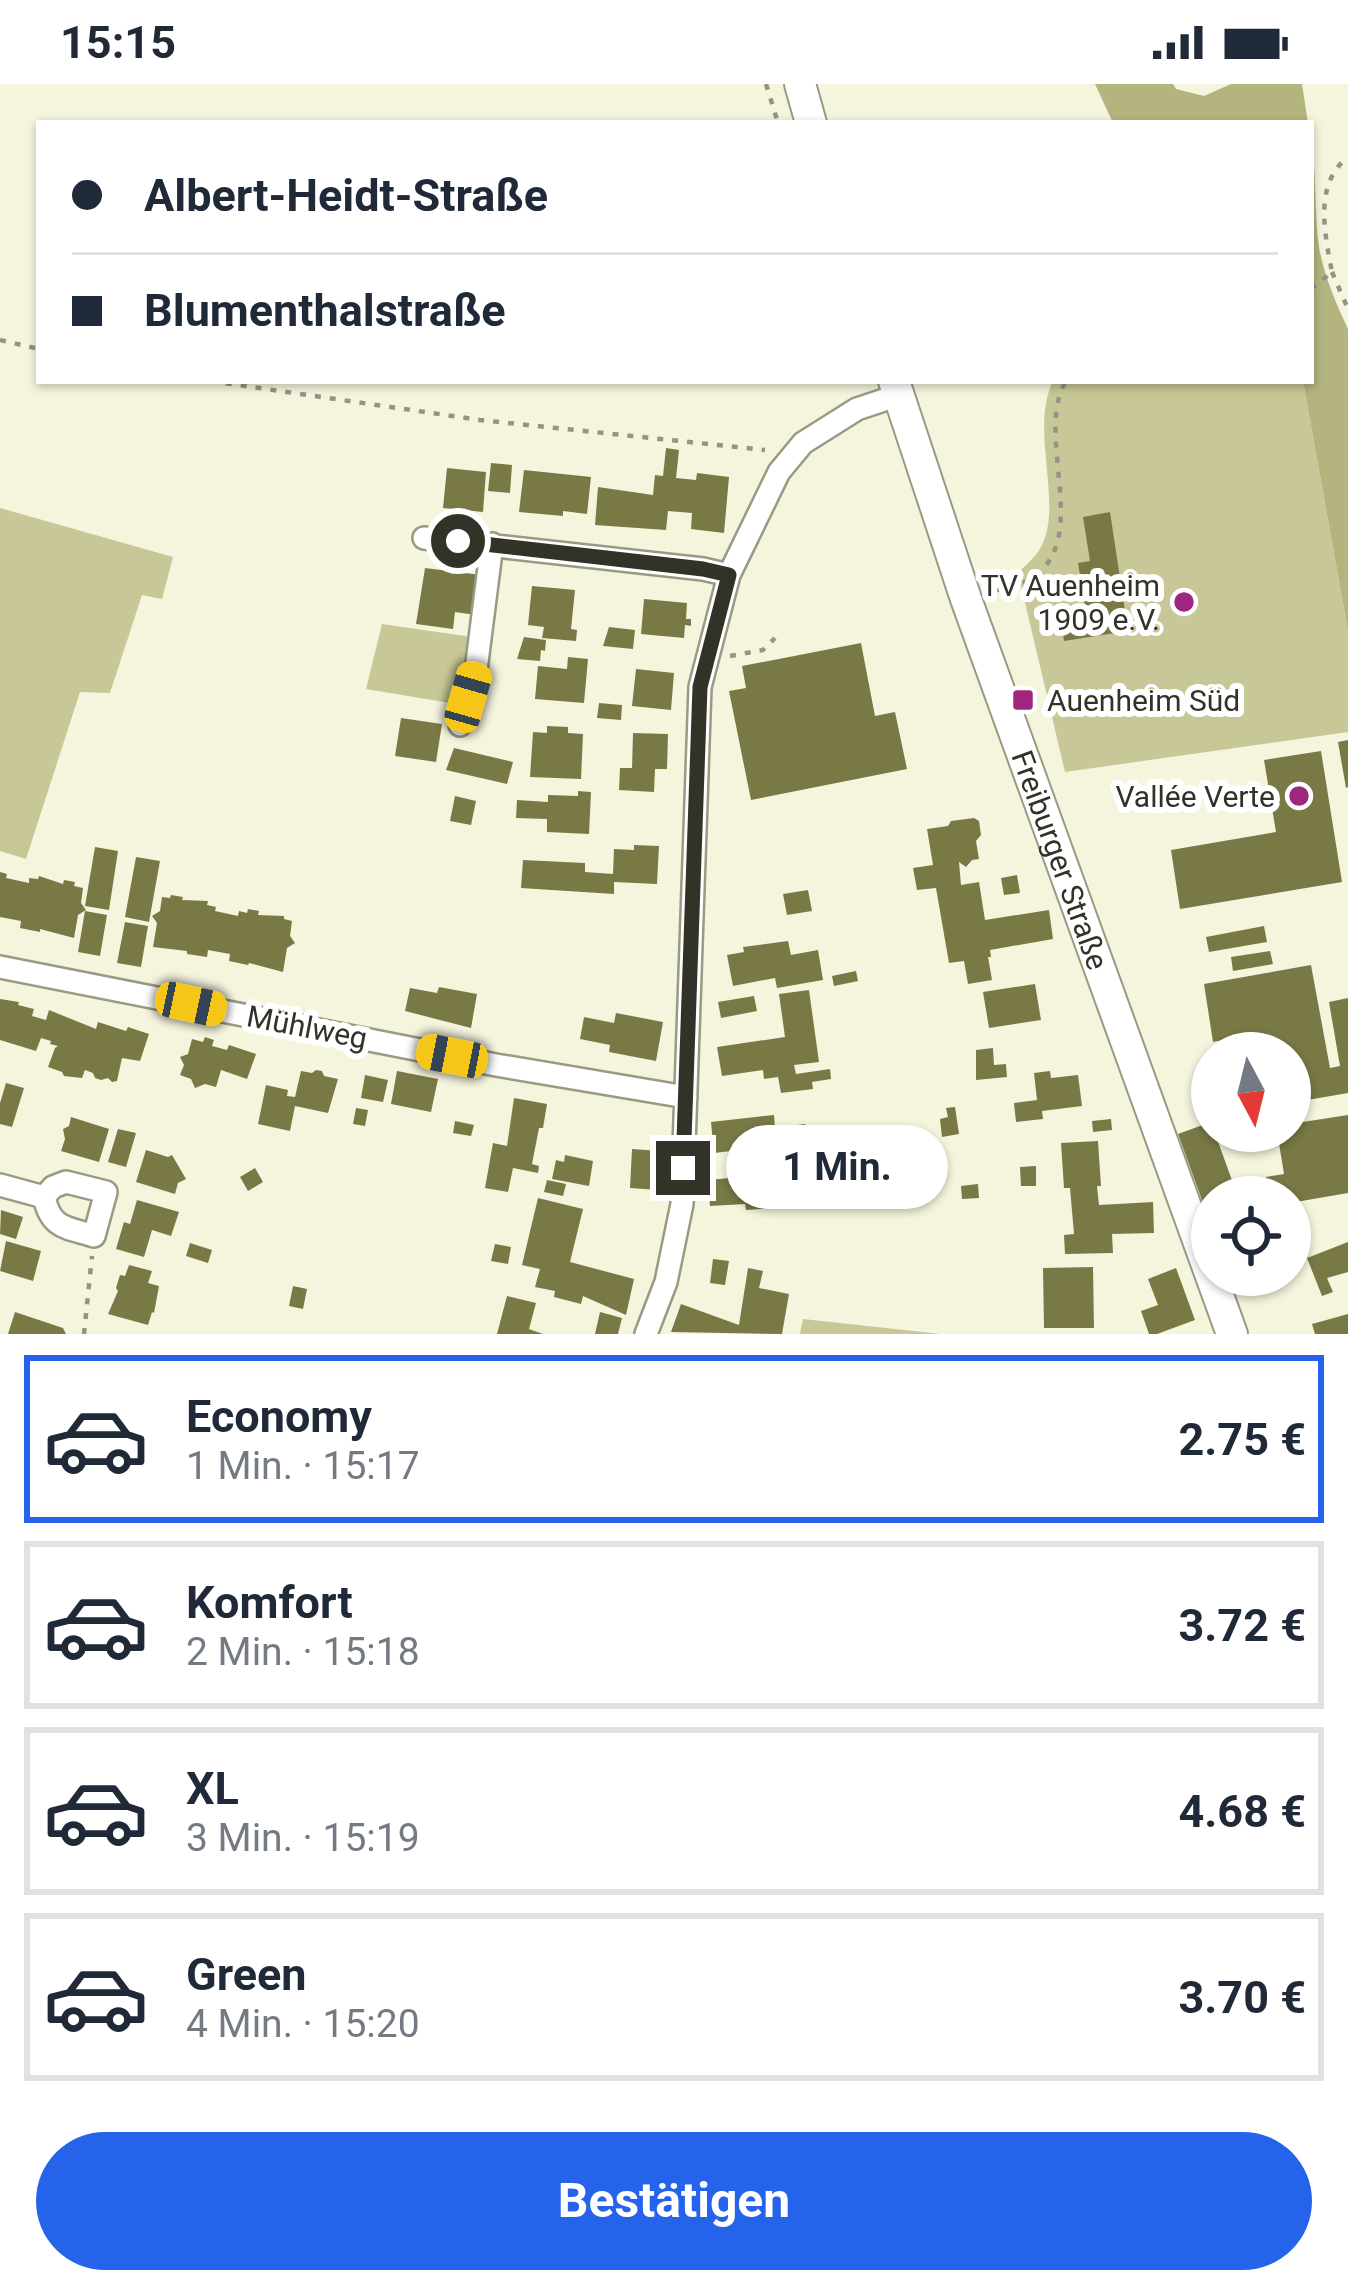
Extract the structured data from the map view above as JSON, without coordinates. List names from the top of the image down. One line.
{"streets":{"street":["Freiburger Straße","Mühlweg"]},"places":{"other":["TV Auenheim 1909 e.V.","Vallée Verte"],"transit":["Auenheim Süd"]},"north":"bottom","page":{"status":"15:15","banner":["Albert-Heidt-Straße","Blumenthalstraße"],"bubble":"1 Min.","list":[{"name":"Economy","note":"1 Min. · 15:17","value":"2.75 €"},{"name":"Komfort","note":"2 Min. · 15:18","value":"3.72 €"},{"name":"XL","note":"3 Min. · 15:19","value":"4.68 €"},{"name":"Green","note":"4 Min. · 15:20","value":"3.70 €"}],"buttons":"Bestätigen"}}
